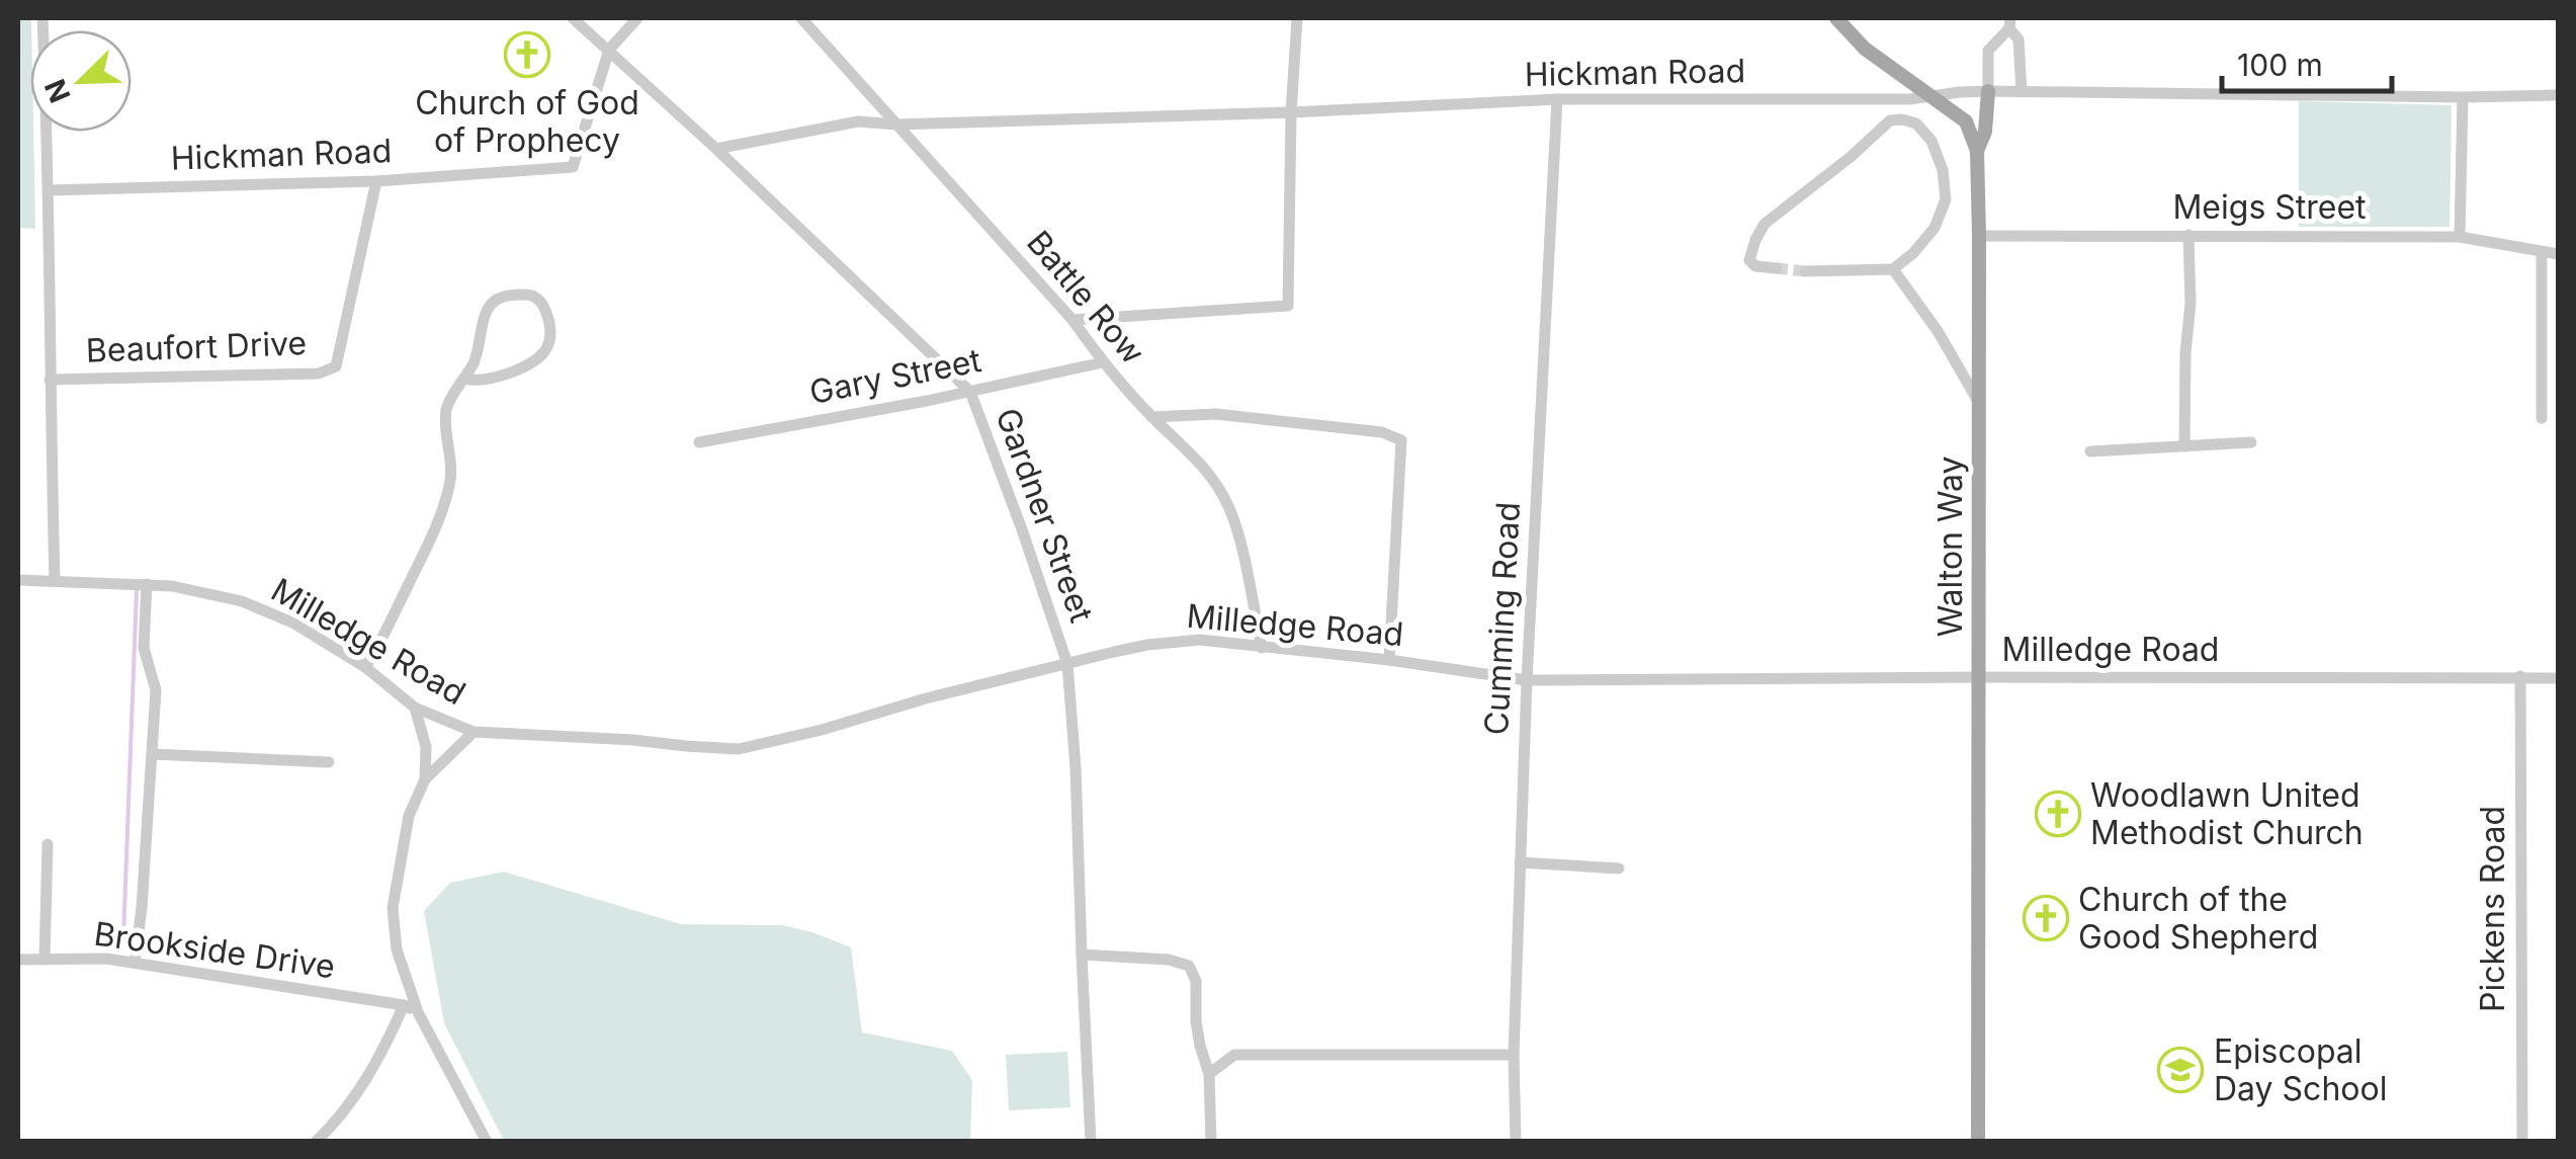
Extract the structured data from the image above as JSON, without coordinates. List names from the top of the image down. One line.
{"streets":{"main road":["Walton Way"],"street":["Hickman Road","Meigs Street","Battle Row","Beaufort Drive","Gary Street","Gardner Street","Cumming Road","Milledge Road","Pickens Road","Brookside Drive"]},"crossings":[["Hickman Road","Battle Row"],["Hickman Road","Beaufort Drive"],["Hickman Road","Gardner Street"],["Hickman Road","Walton Way"],["Hickman Road","Cumming Road"],["Meigs Street","Walton Way"],["Battle Row","Gary Street"],["Battle Row","Milledge Road"],["Gary Street","Gardner Street"],["Gardner Street","Milledge Road"],["Walton Way","Milledge Road"],["Cumming Road","Milledge Road"],["Milledge Road","Pickens Road"]],"places":{"church":["Church of God of Prophecy","Woodlawn United Methodist Church","Church of the Good Shepherd"],"school or university":["Episcopal Day School"]},"scale_bar":"100 m","north":"bottom left"}
